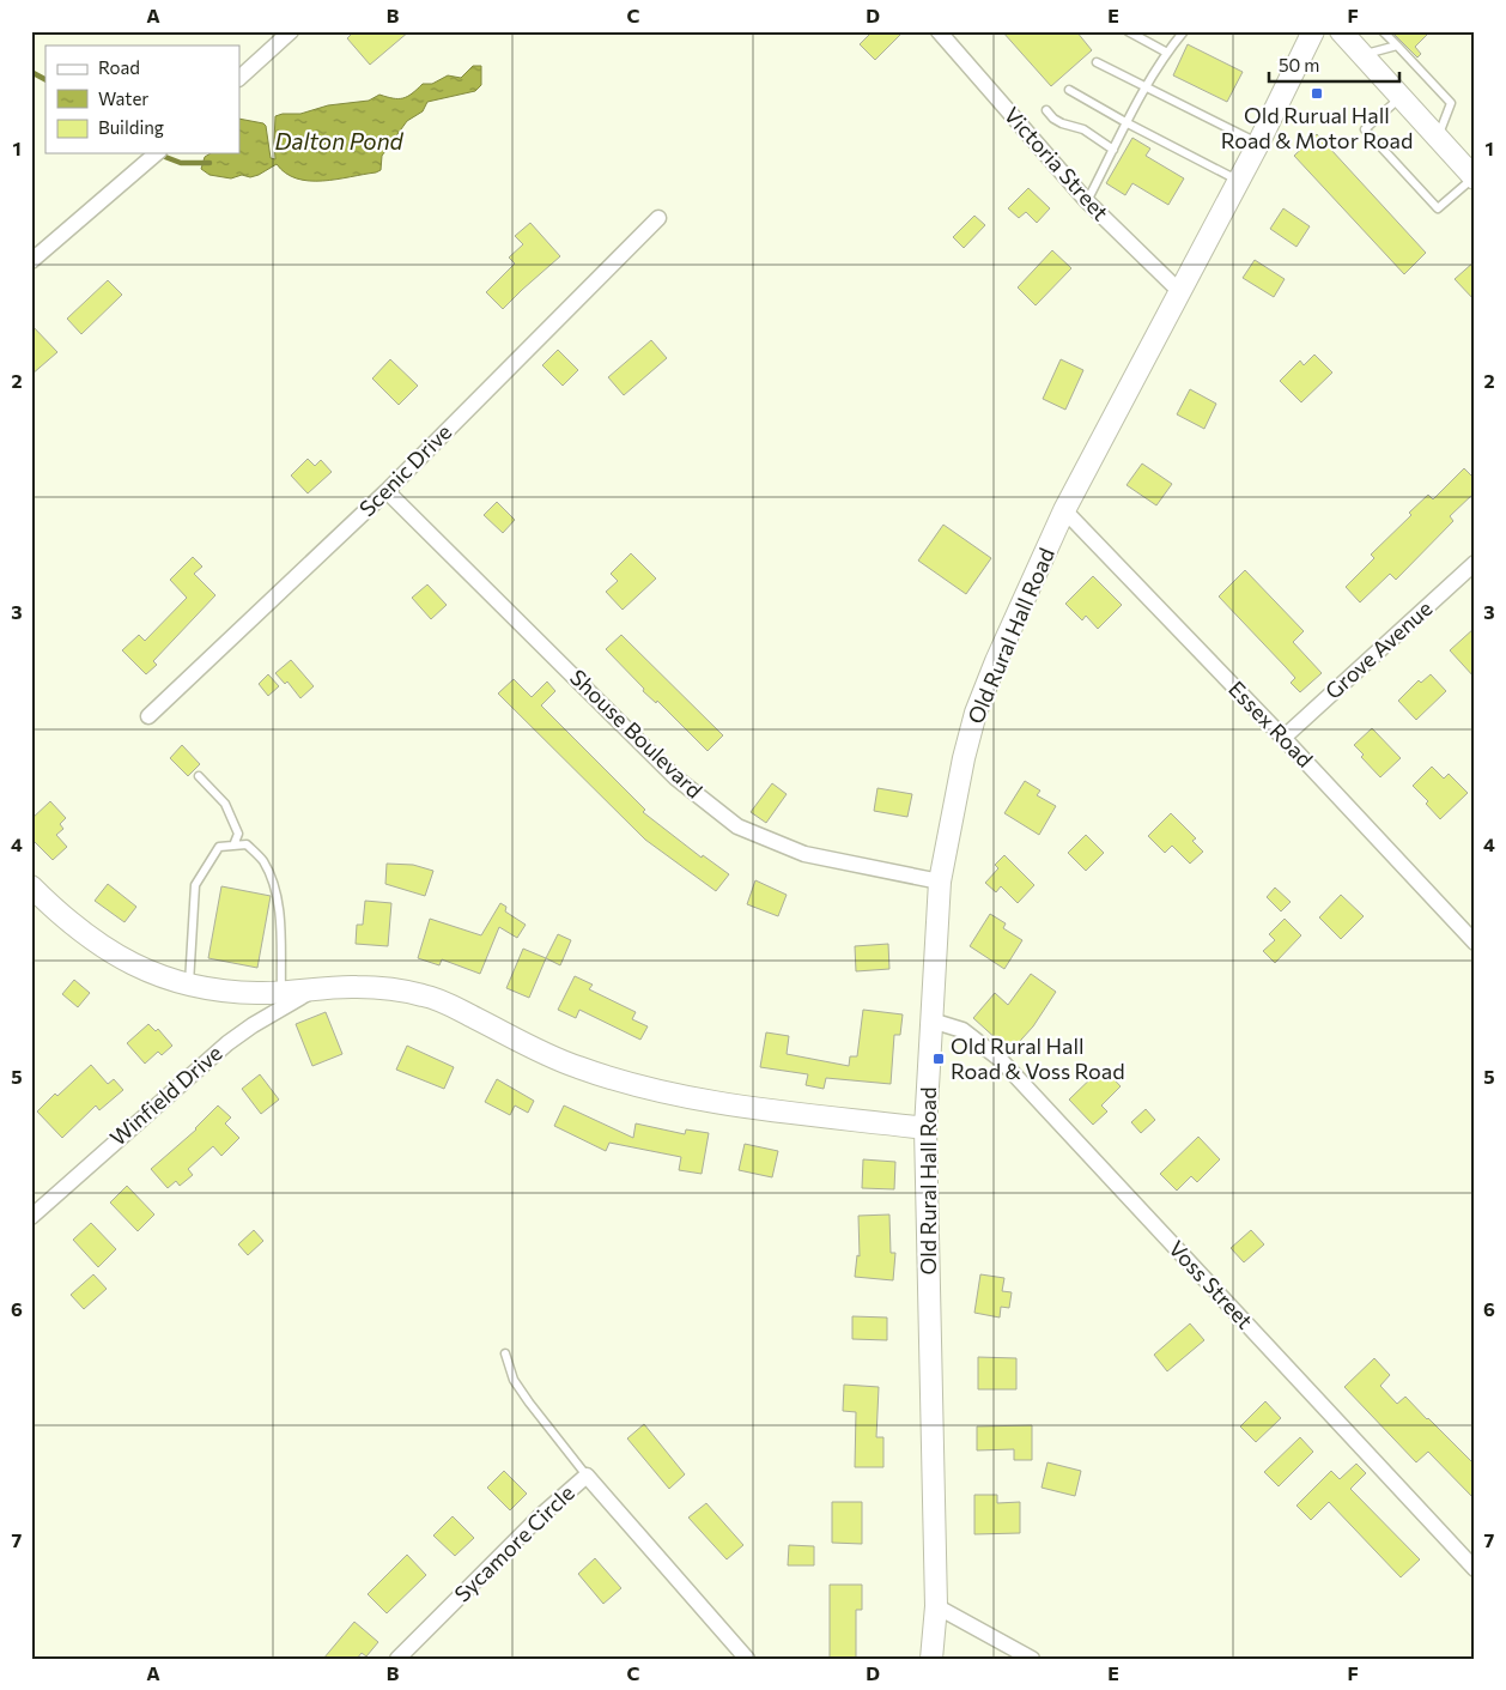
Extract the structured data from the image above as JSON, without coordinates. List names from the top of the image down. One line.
{"streets":{"main road":["Old Rural Hall Road"],"street":["Victoria Street","Scenic Drive","Grove Avenue","Essex Road","Shouse Boulevard","Winfield Drive","Voss Street","Sycamore Circle"]},"crossings":[["Victoria Street","Old Rural Hall Road"],["Scenic Drive","Shouse Boulevard"],["Old Rural Hall Road","Essex Road"],["Old Rural Hall Road","Shouse Boulevard"],["Old Rural Hall Road","Voss Street"],["Grove Avenue","Essex Road"]],"water":["Dalton Pond"],"places":{"transit":["Old Rurual Hall Road & Motor Road","Old Rural Hall Road & Voss Road"]},"legend":["Road","Water","Building"],"scale_bar":"50 m","grid":{"columns":["A","B","C","D","E","F"],"rows":["1","2","3","4","5","6","7"]}}
